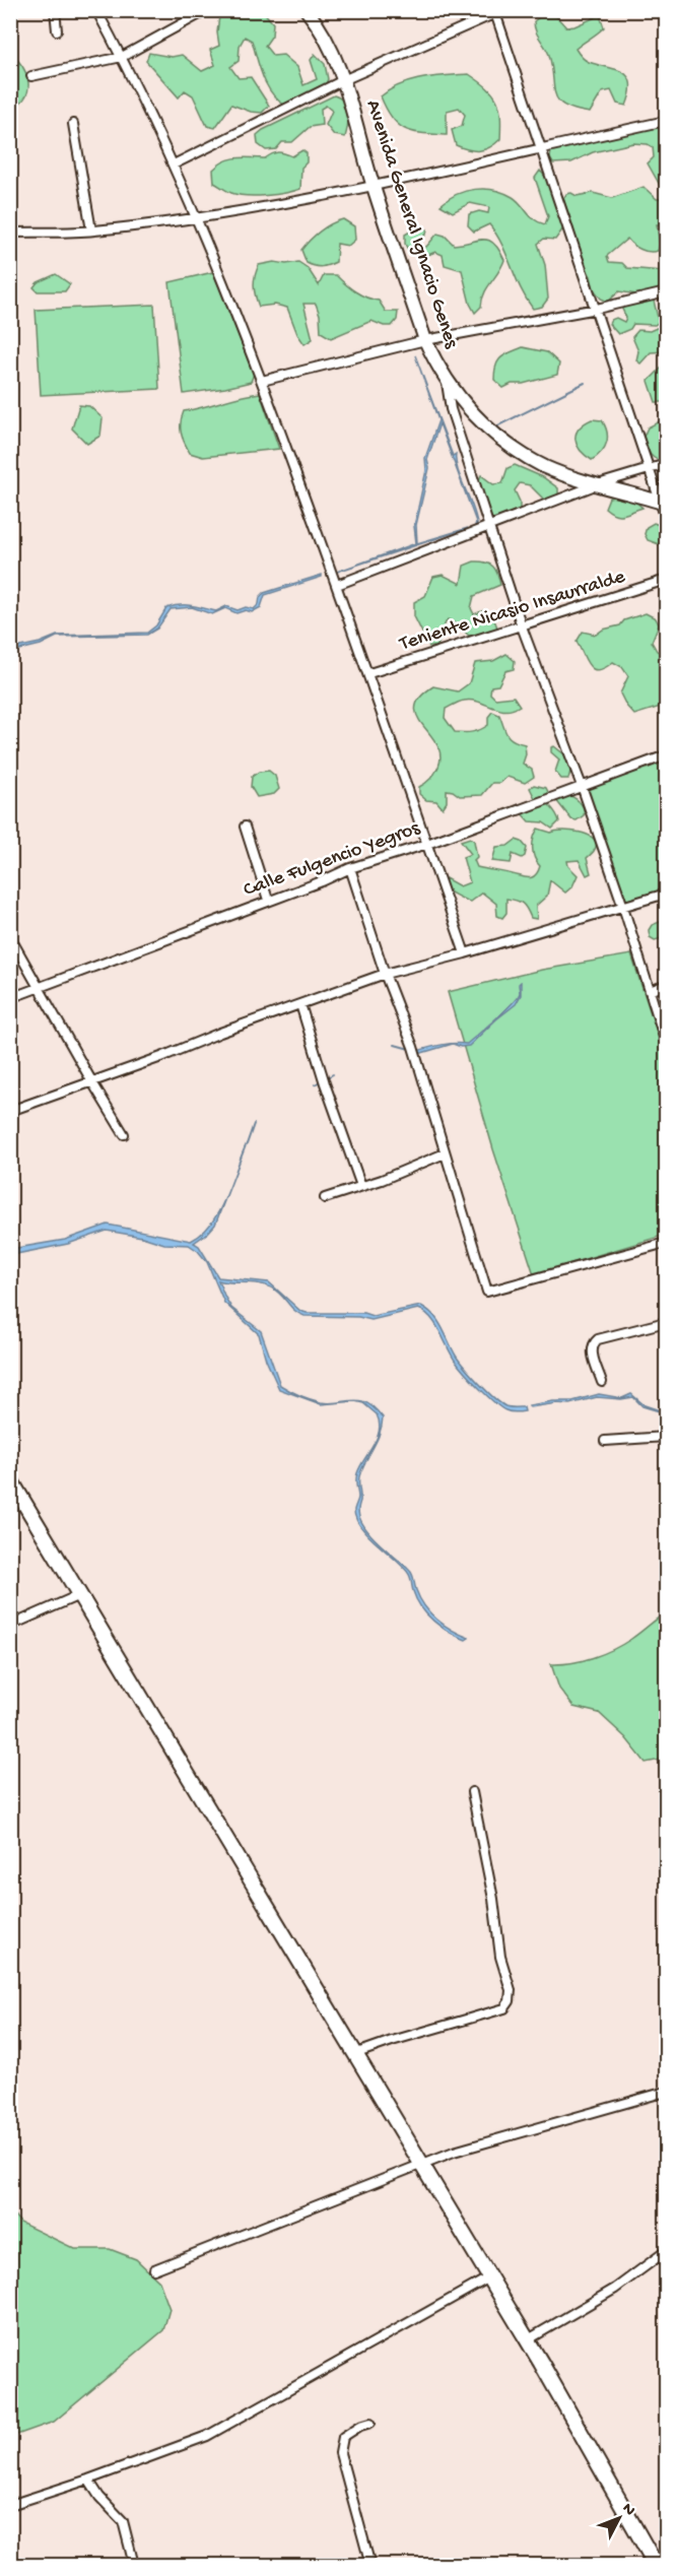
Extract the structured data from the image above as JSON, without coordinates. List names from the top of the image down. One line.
{"streets":{"main road":["Avenida General Ignacio Genes"],"street":["Teniente Nicasio Insaurralde","Calle Fulgencio Yegros"]},"north":"top right"}
